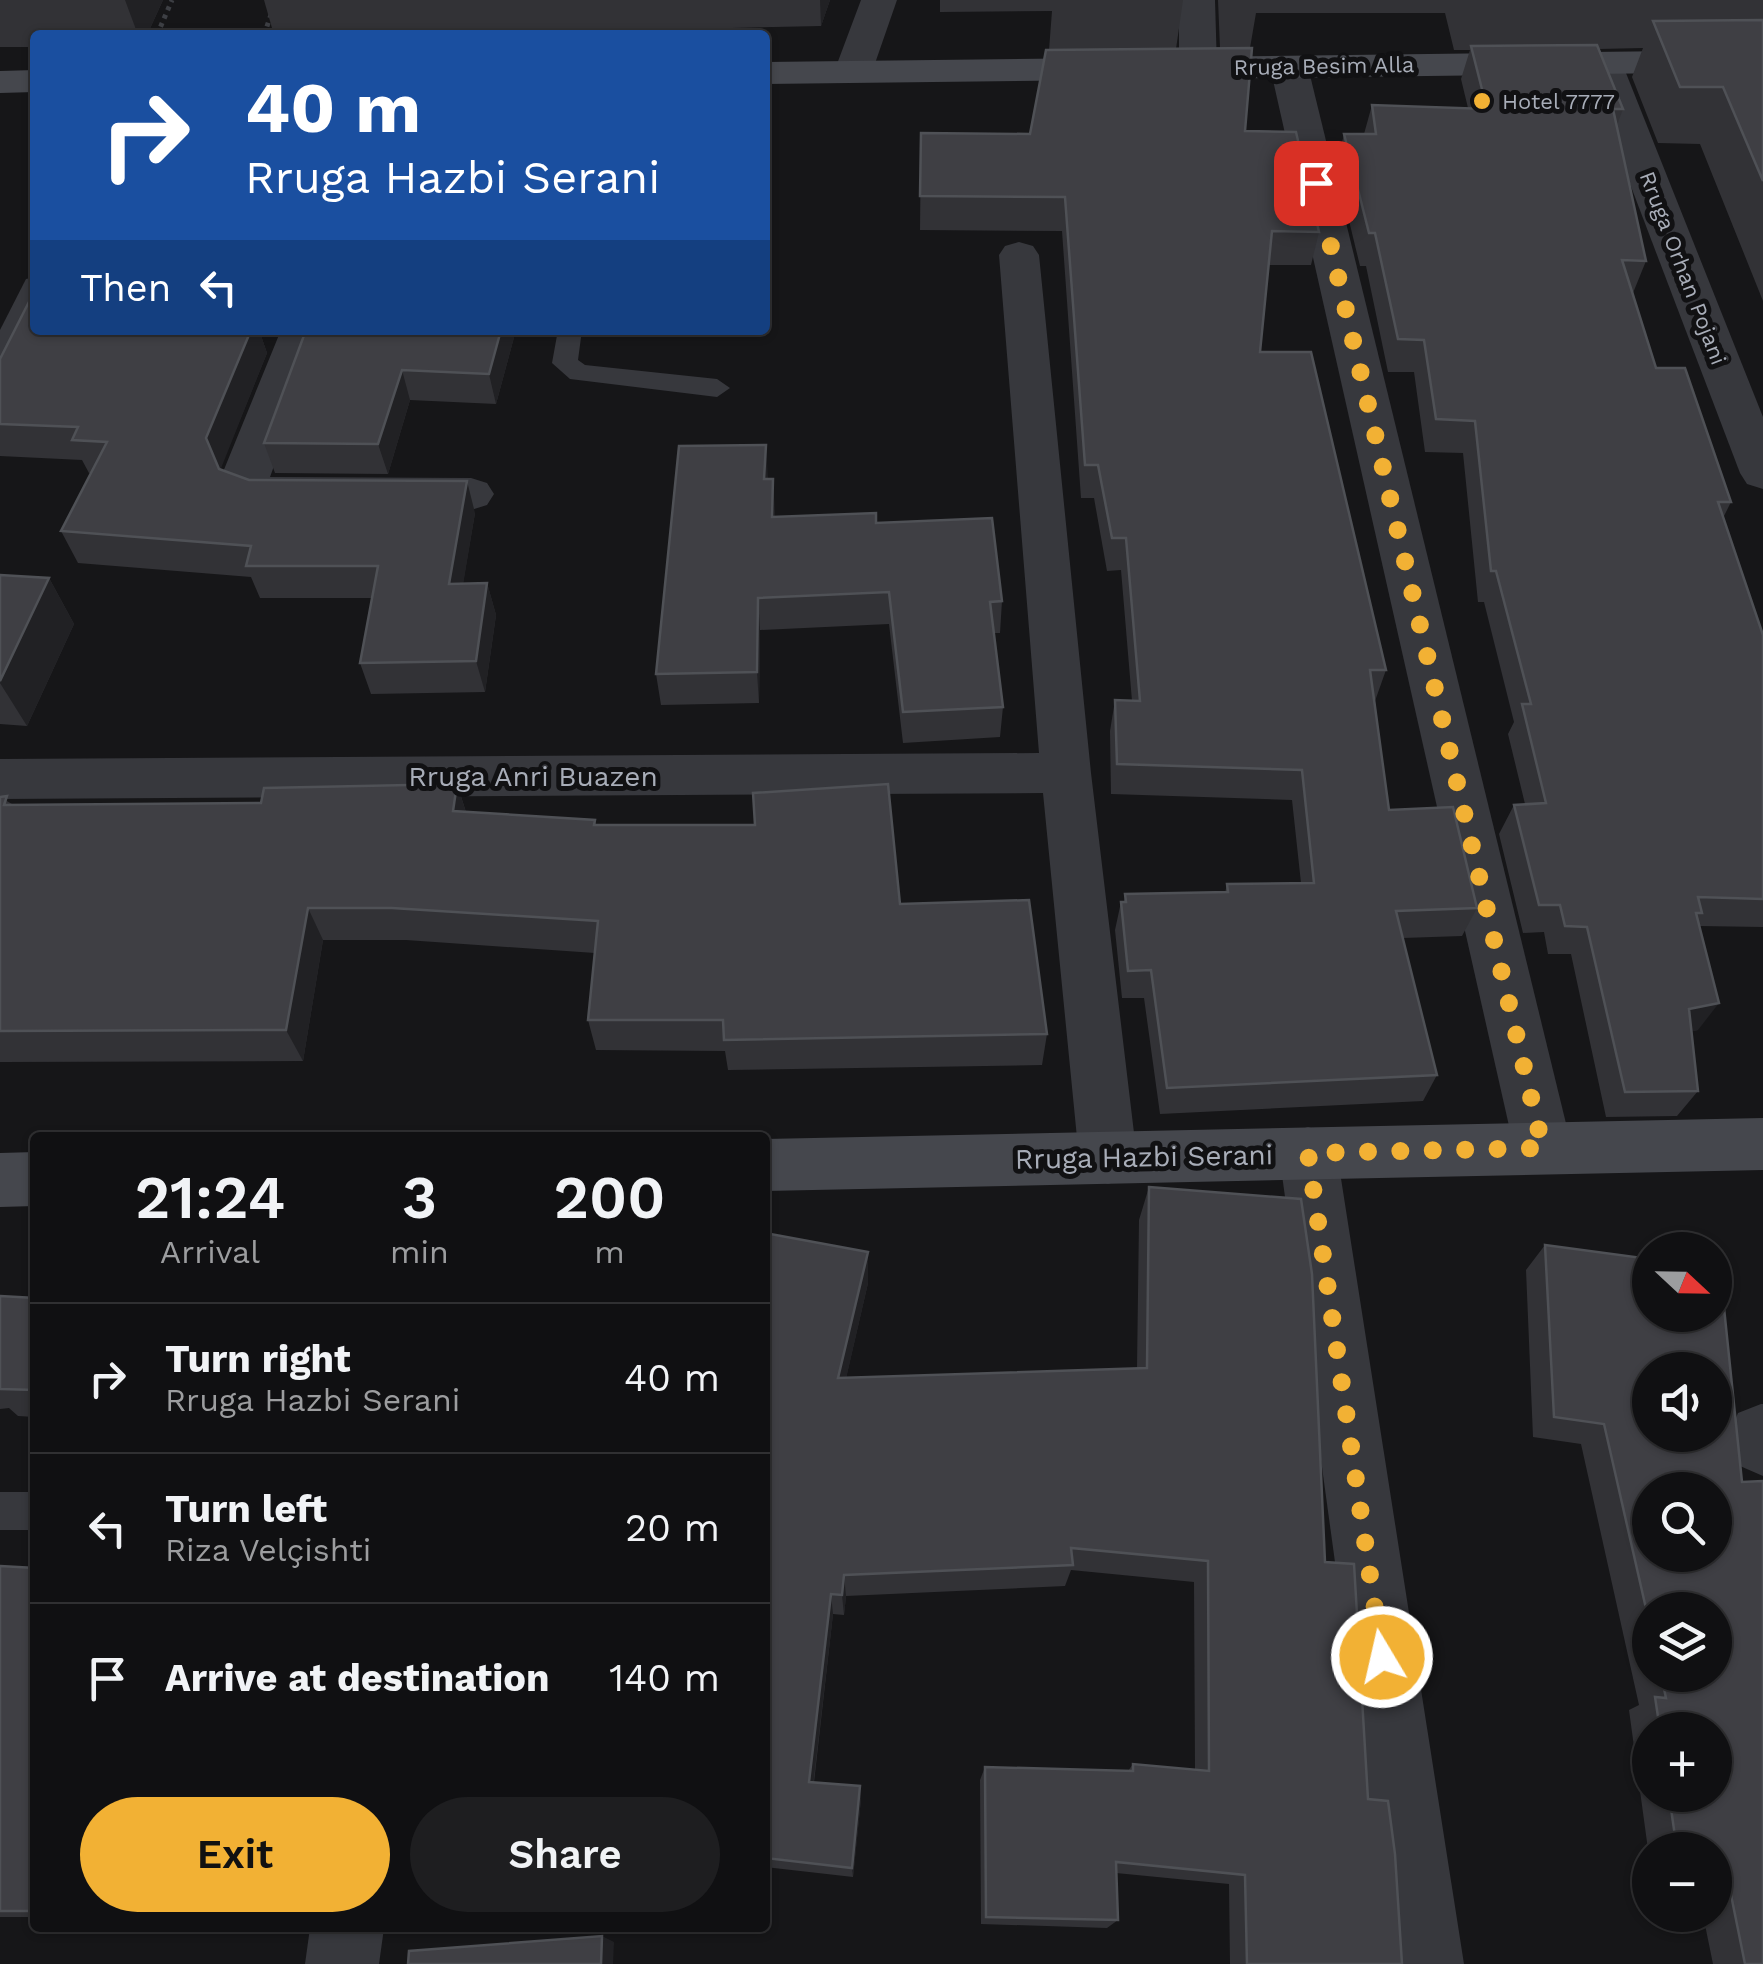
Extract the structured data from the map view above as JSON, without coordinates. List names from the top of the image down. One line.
{"streets":{"street":["Rruga Besim Alla","Rruga Orhan Pojani","Rruga Anri Buazen","Rruga Hazbi Serani"]},"crossings":[["Rruga Besim Alla","Rruga Orhan Pojani"]],"places":["Hotel 7777"],"north":"right","page":{"turn":["40 m","Rruga Hazbi Serani"],"then":"Then","eta":["21:24","Arrival","3","min","200","m"],"map_buttons":["+","−"],"list":[{"name":"Turn right","note":"Rruga Hazbi Serani","value":"40 m"},{"name":"Turn left","note":"Riza Velçishti","value":"20 m"},{"name":"Arrive at destination","value":"140 m"}],"buttons":["Exit","Share"]}}
